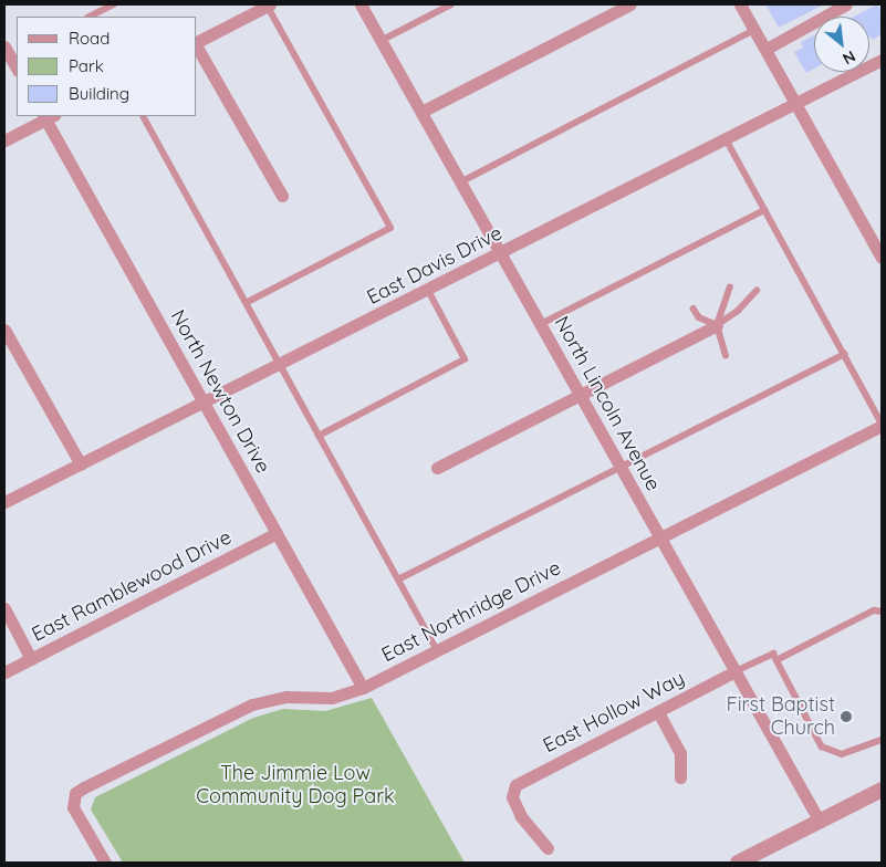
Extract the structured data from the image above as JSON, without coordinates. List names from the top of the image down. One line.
{"streets":{"street":["East Davis Drive","North Newton Drive","North Lincoln Avenue","East Ramblewood Drive","East Northridge Drive","East Hollow Way"]},"crossings":[["East Davis Drive","North Newton Drive"],["East Davis Drive","North Lincoln Avenue"],["North Newton Drive","East Ramblewood Drive"],["North Newton Drive","East Northridge Drive"],["North Lincoln Avenue","East Northridge Drive"],["North Lincoln Avenue","East Hollow Way"]],"parks":["The Jimmie Low Community Dog Park"],"places":["First Baptist Church"],"legend":["Road","Park","Building"],"north":"bottom right"}
